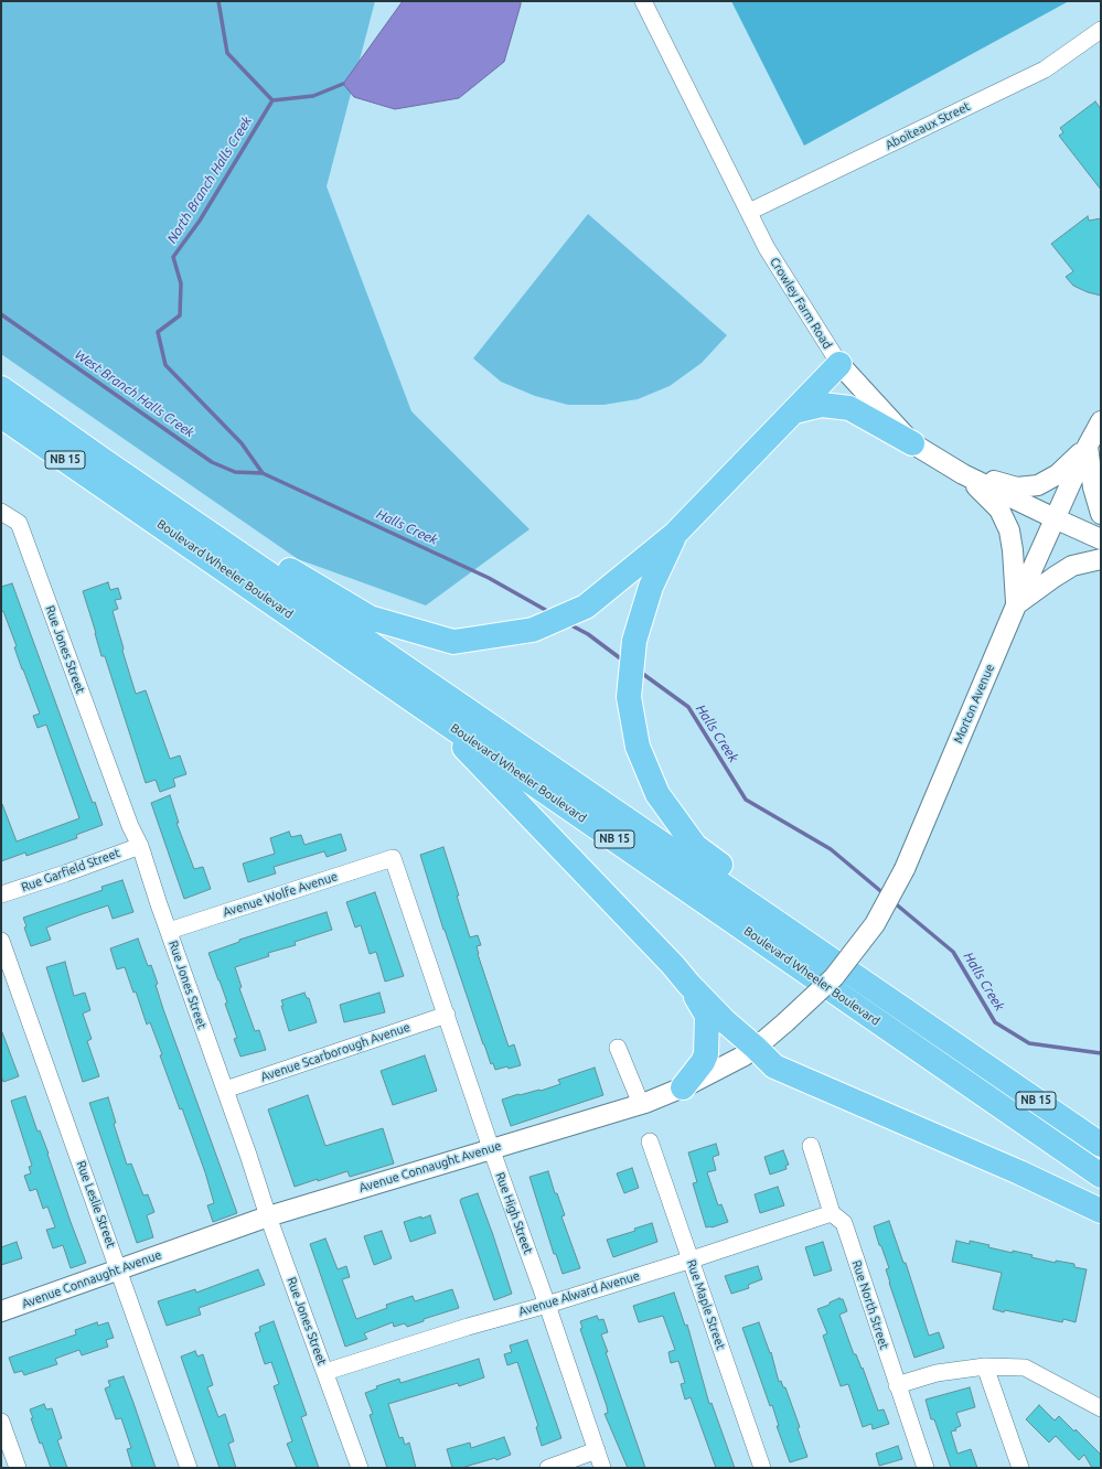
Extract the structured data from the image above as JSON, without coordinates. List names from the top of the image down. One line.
{"streets":{"highway":["NB 15","Boulevard Wheeler Boulevard"],"street":["Aboiteaux Street","Crowley Farm Road","Rue Jones Street","Morton Avenue","Rue Garfield Street","Avenue Wolfe Avenue","Avenue Scarborough Avenue","Avenue Connaught Avenue","Rue Leslie Street","Rue High Street","Avenue Alward Avenue","Rue Maple Street","Rue North Street"]},"crossings":[["Aboiteaux Street","Crowley Farm Road"],["Crowley Farm Road","Morton Avenue"],["Rue Jones Street","Rue Garfield Street"],["Rue Jones Street","Avenue Wolfe Avenue"],["Rue Jones Street","Avenue Scarborough Avenue"],["Rue Jones Street","Avenue Connaught Avenue"],["Rue Jones Street","Avenue Alward Avenue"],["Morton Avenue","Avenue Connaught Avenue"],["Avenue Wolfe Avenue","Rue High Street"],["Avenue Scarborough Avenue","Rue High Street"],["Avenue Connaught Avenue","Rue Leslie Street"],["Avenue Connaught Avenue","Rue High Street"],["Rue High Street","Avenue Alward Avenue"],["Avenue Alward Avenue","Rue Maple Street"],["Avenue Alward Avenue","Rue North Street"]],"water":["North Branch Halls Creek","West Branch Halls Creek","Halls Creek"]}
